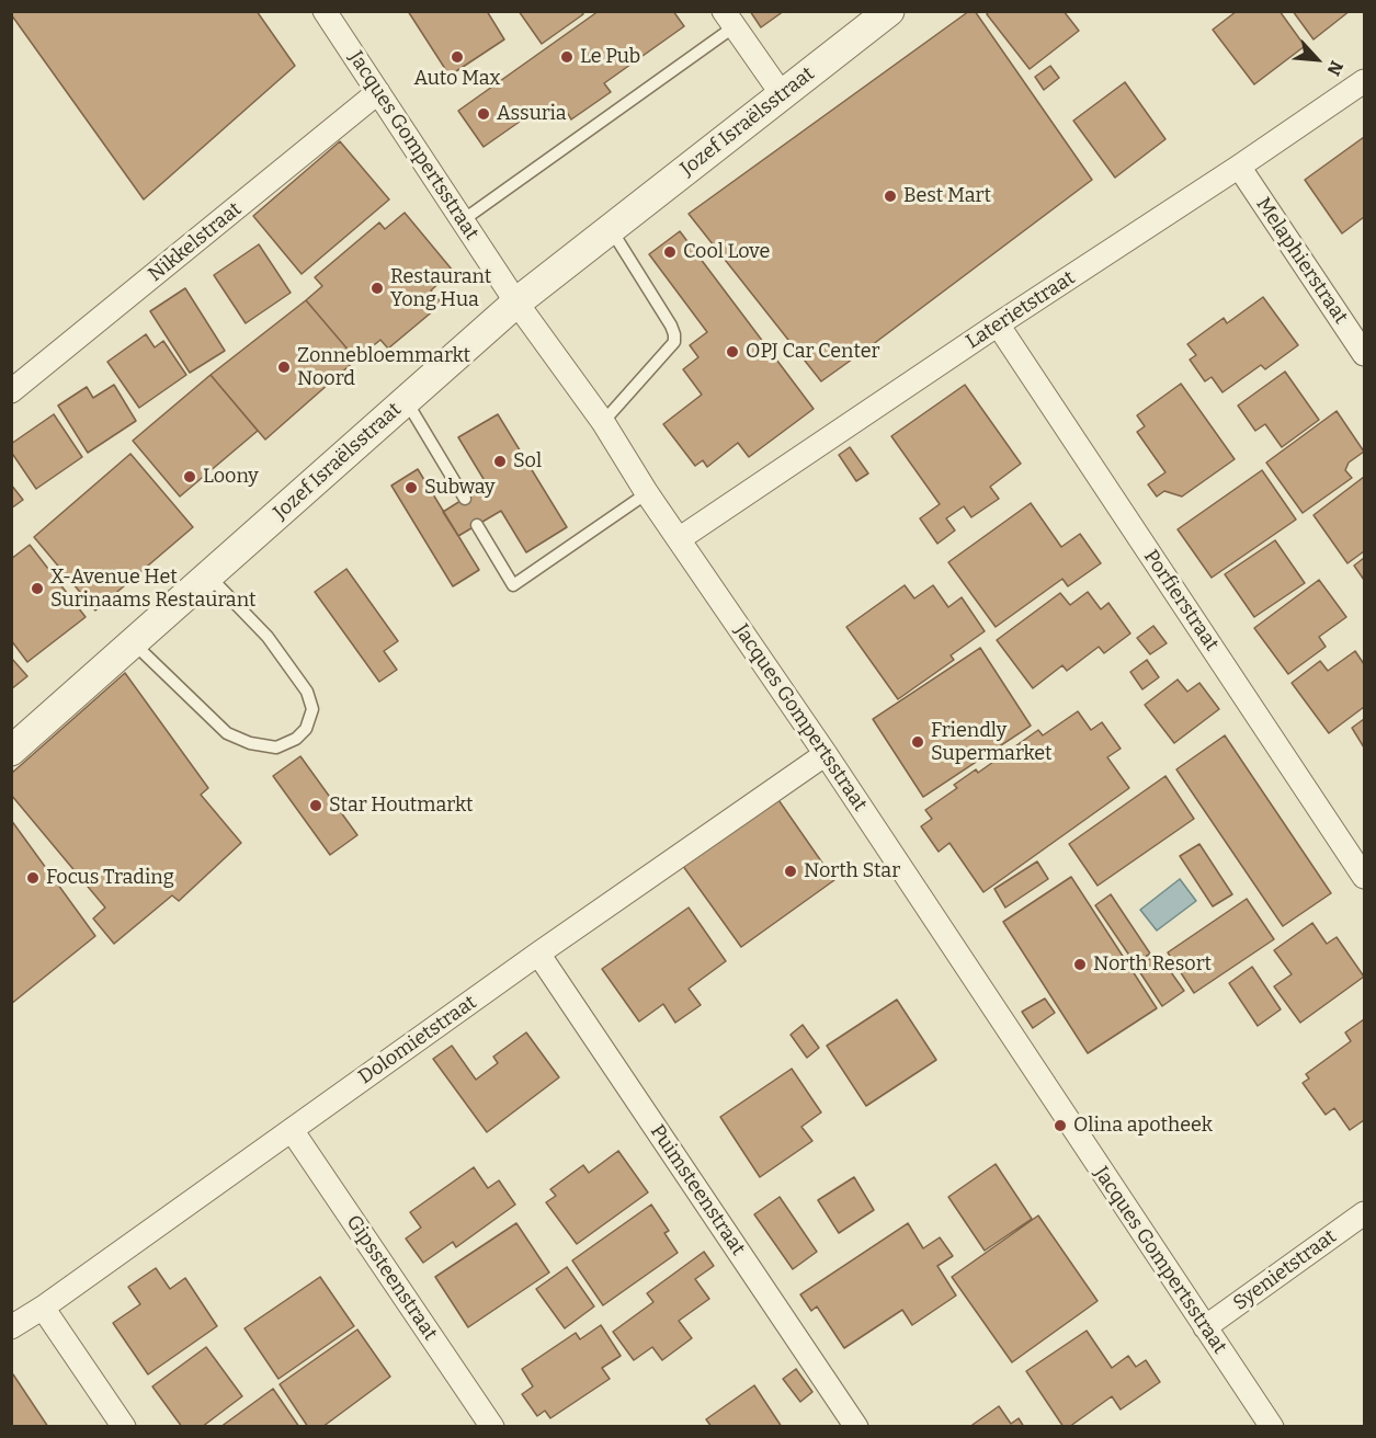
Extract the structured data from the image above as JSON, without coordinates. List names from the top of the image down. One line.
{"streets":{"street":["Jozef Israëlsstraat","Jacques Gompertsstraat","Nikkelstraat","Melaphierstraat","Laterietstraat","Porfierstraat","Dolomietstraat","Puimsteenstraat","Syenietstraat","Gipssteenstraat"]},"crossings":[["Jozef Israëlsstraat","Jacques Gompertsstraat"],["Jacques Gompertsstraat","Nikkelstraat"],["Jacques Gompertsstraat","Laterietstraat"],["Jacques Gompertsstraat","Dolomietstraat"],["Jacques Gompertsstraat","Syenietstraat"],["Melaphierstraat","Laterietstraat"],["Laterietstraat","Porfierstraat"],["Dolomietstraat","Puimsteenstraat"],["Dolomietstraat","Gipssteenstraat"]],"places":["Auto Max","Le Pub","Assuria","Best Mart","Cool Love","Restaurant Yong Hua","OPJ Car Center","Zonnebloemmarkt Noord","Sol","Loony","Subway","X-Avenue Het Surinaams Restaurant","Friendly Supermarket","Star Houtmarkt","North Star","Focus Trading","North Resort","Olina apotheek"],"north":"bottom right"}
